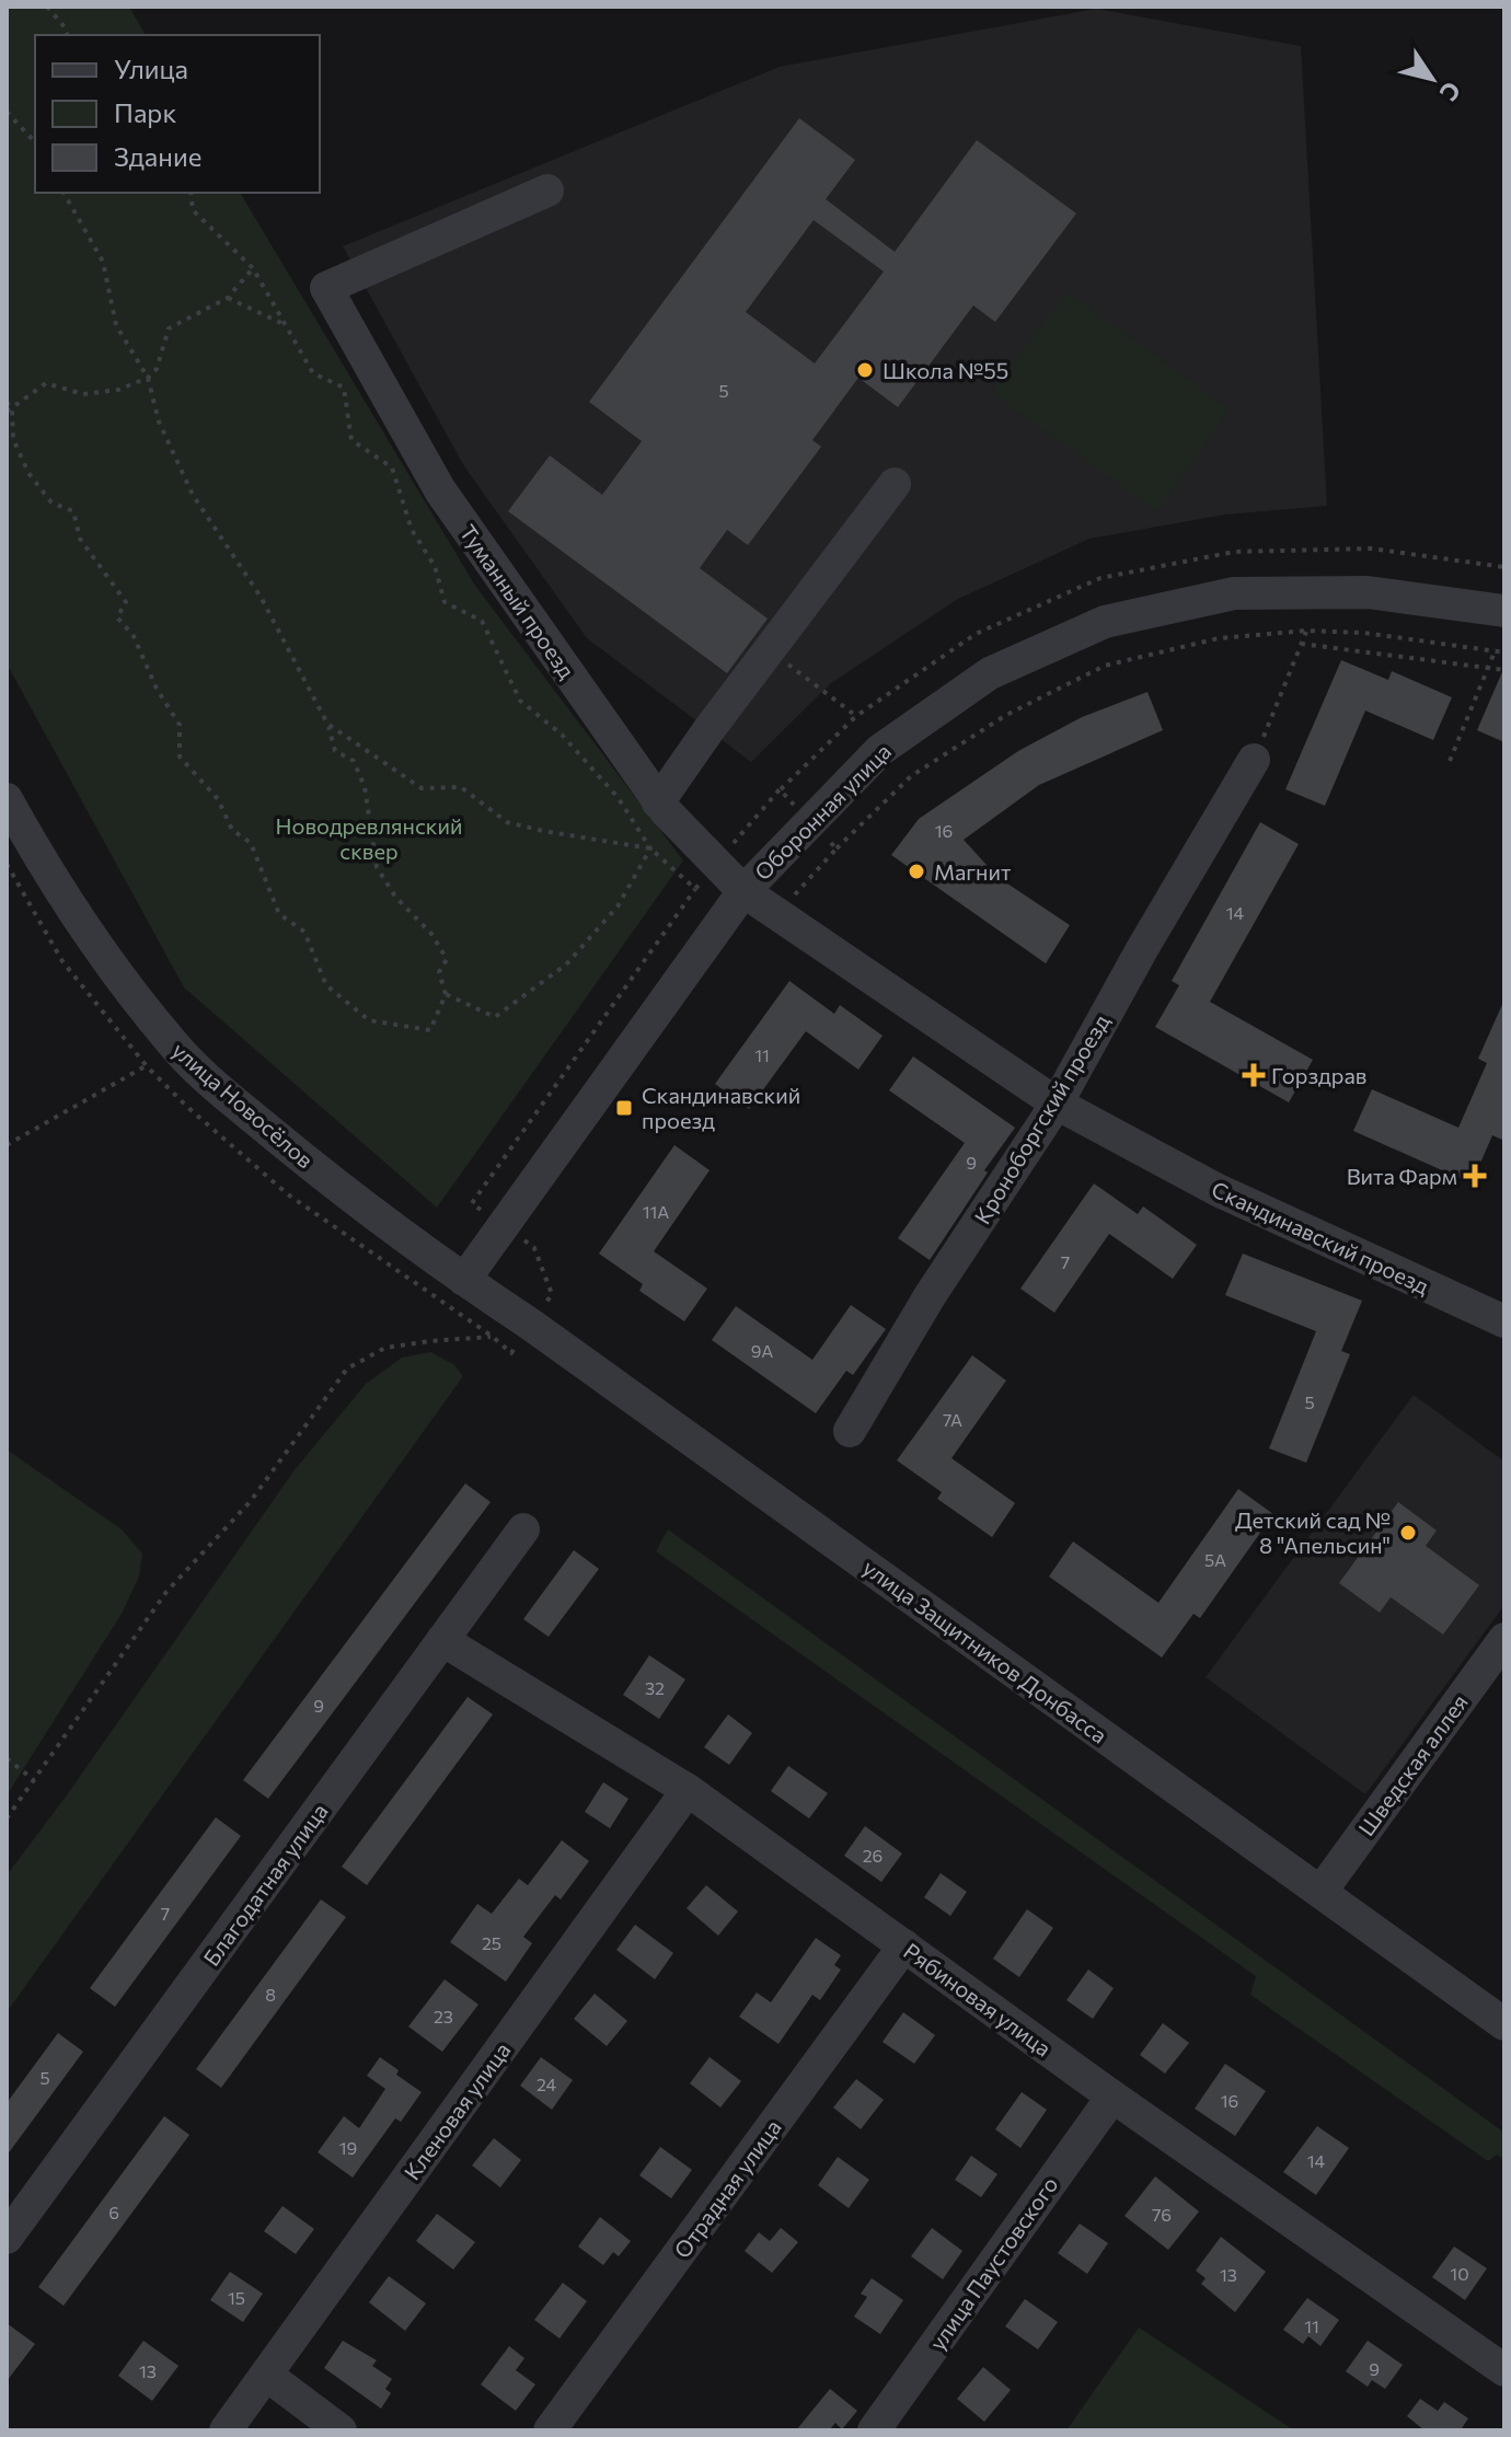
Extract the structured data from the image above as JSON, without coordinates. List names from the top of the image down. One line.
{"streets":{"street":["Туманный проезд","Оборонная улица","улица Новосёлов","Кроноборгский проезд","Скандинавский проезд","улица Защитников Донбасса","Шведская аллея","Благодатная улица","Рябиновая улица","Кленовая улица","Отрадная улица","улица Паустовского"]},"crossings":[["Туманный проезд","Оборонная улица"],["Туманный проезд","Скандинавский проезд"],["Оборонная улица","улица Новосёлов"],["Оборонная улица","Скандинавский проезд"],["Оборонная улица","улица Защитников Донбасса"],["улица Новосёлов","улица Защитников Донбасса"],["Кроноборгский проезд","Скандинавский проезд"],["улица Защитников Донбасса","Шведская аллея"],["Благодатная улица","Рябиновая улица"],["Рябиновая улица","Кленовая улица"],["Рябиновая улица","Отрадная улица"],["Рябиновая улица","улица Паустовского"]],"parks":["Новодревлянский сквер"],"places":{"other":["Школа №55","Магнит","Детский сад № 8 \"Апельсин\""],"health":["Горздрав","Вита Фарм"],"transit":["Скандинавский проезд"]},"house_numbers":["5","16","14","11","9","11А","7","9А","5","7А","5А","32","9","26","7","25","8","23","5","24","16","19","14","6","76","10","13","15","11","9","13"],"legend":["Улица","Парк","Здание"],"north":"bottom right"}
